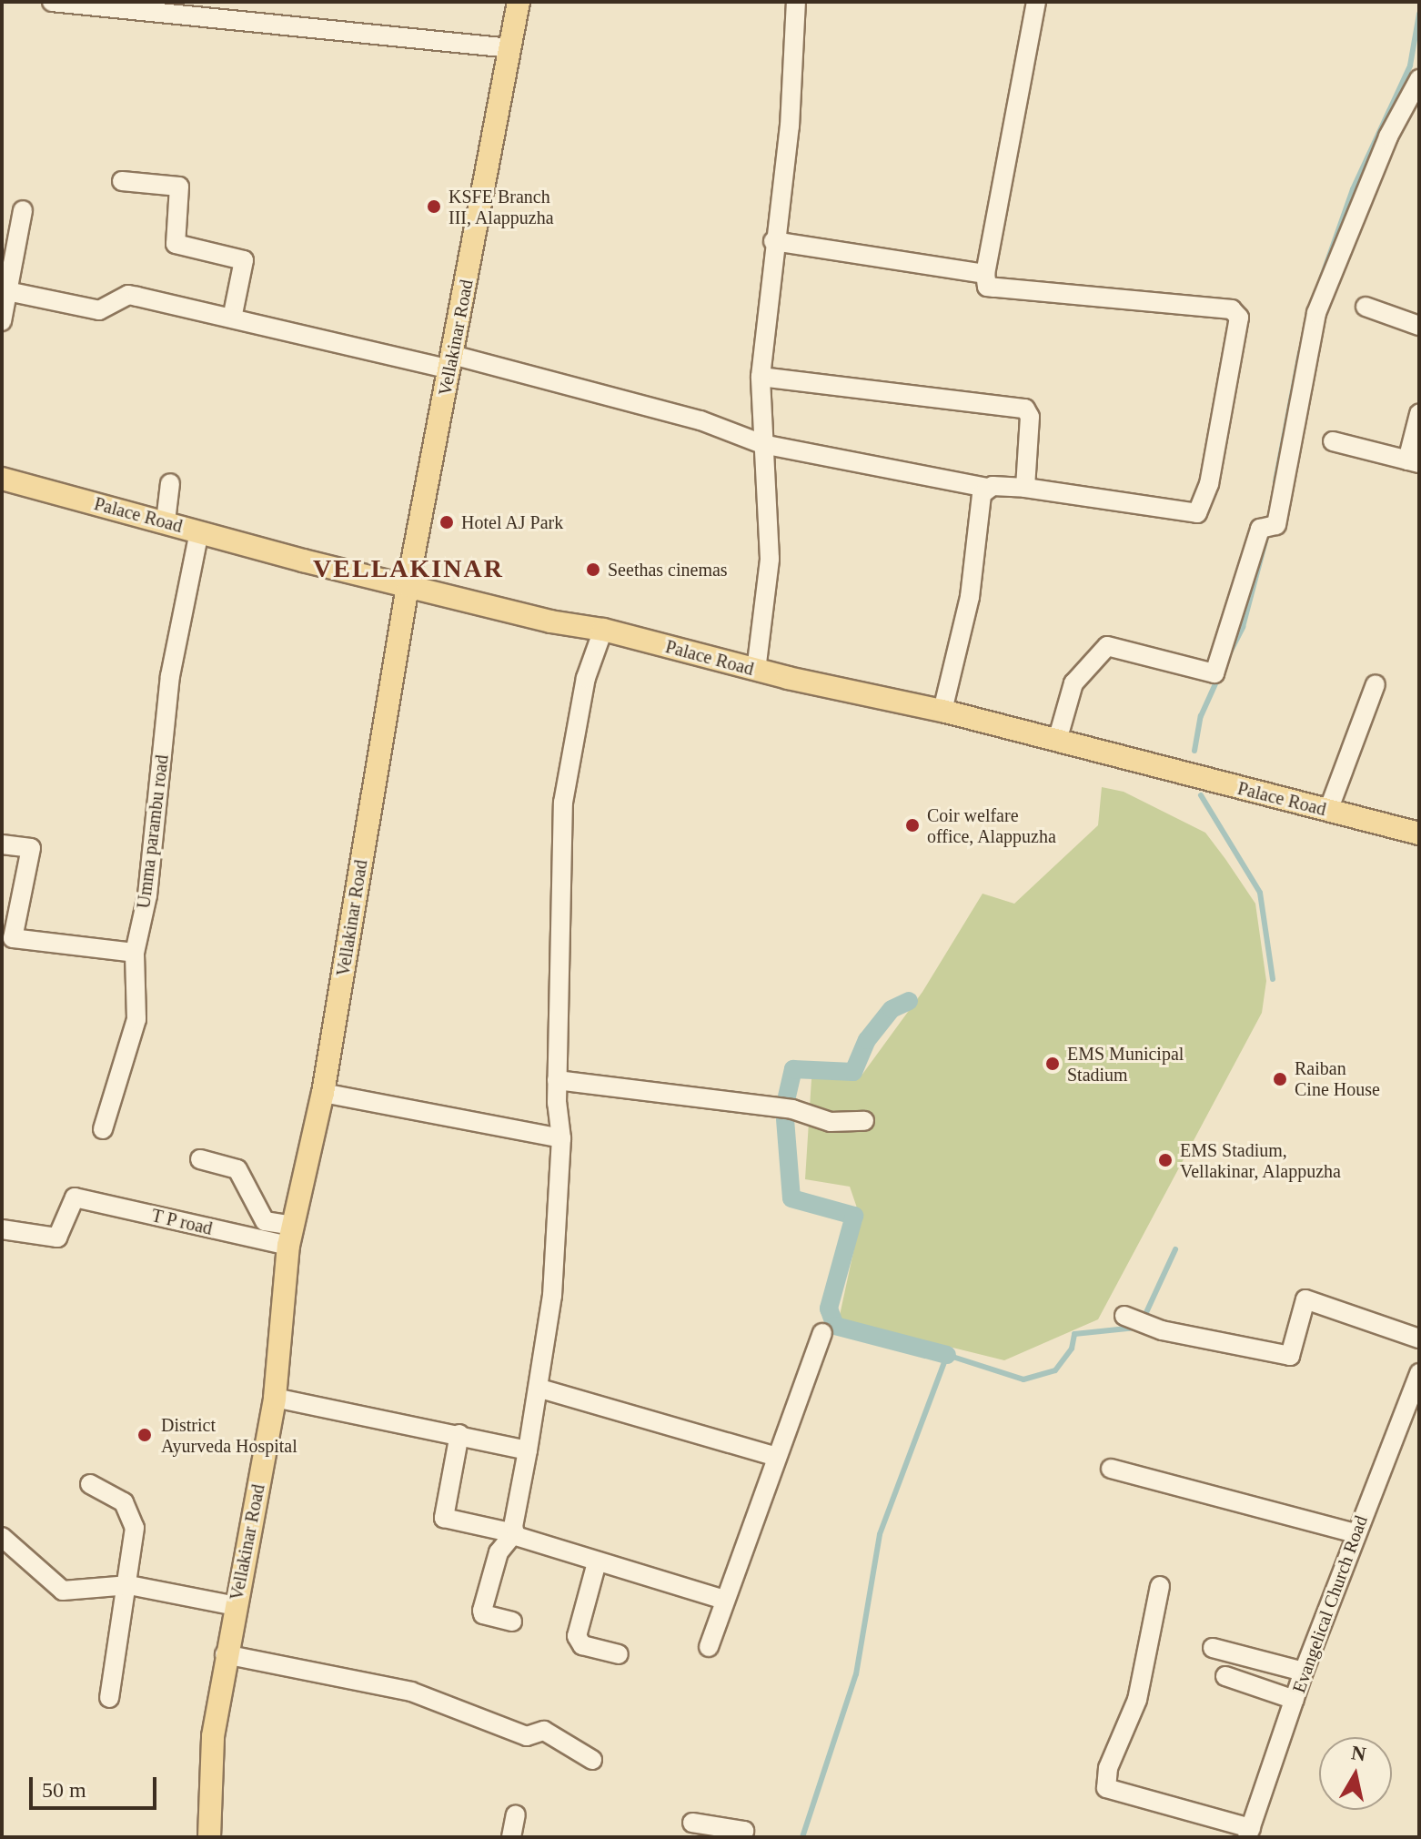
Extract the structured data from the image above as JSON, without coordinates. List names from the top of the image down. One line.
{"streets":{"main road":["Vellakinar Road","Palace Road"],"street":["Umma parambu road","T P road","Evangelical Church Road"]},"crossings":[["Vellakinar Road","Palace Road"],["Vellakinar Road","T P road"],["Palace Road","Umma parambu road"]],"districts":["VELLAKINAR"],"places":["KSFE Branch III, Alappuzha","Hotel AJ Park","Seethas cinemas","Coir welfare office, Alappuzha","EMS Municipal Stadium","Raiban Cine House","EMS Stadium, Vellakinar, Alappuzha","District Ayurveda Hospital"],"scale_bar":"50 m","north":"top"}
